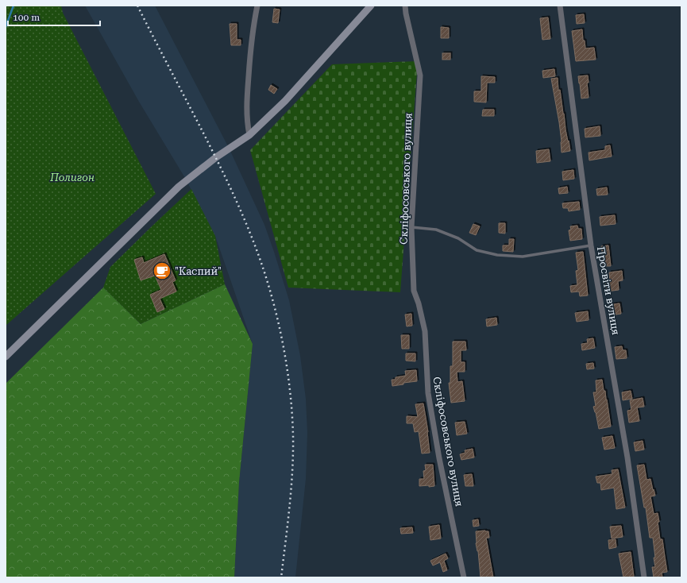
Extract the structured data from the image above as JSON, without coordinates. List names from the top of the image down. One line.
{"streets":{"street":["Скліфосовського вулиця","Просвіти вулиця"]},"parks":["Полигон"],"places":{"cafe":["\"Каспий\""]},"scale_bar":"100 m"}
